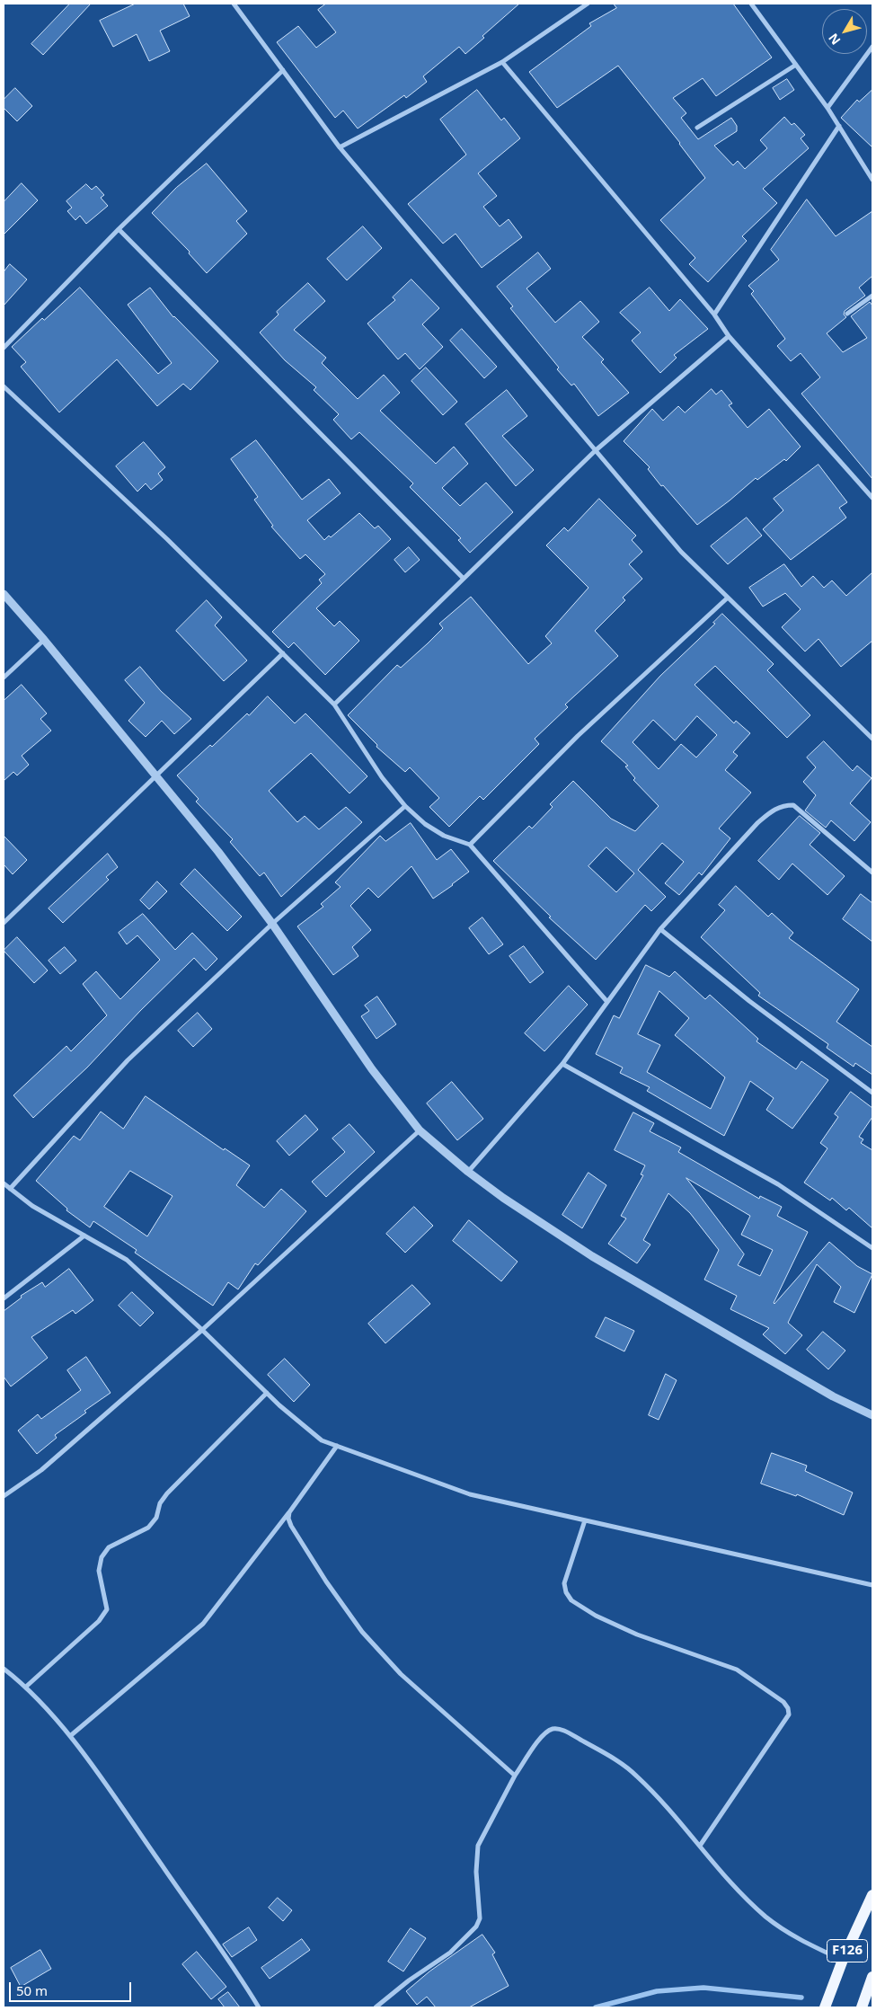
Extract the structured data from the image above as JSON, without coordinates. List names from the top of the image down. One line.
{"streets":{"main road":["F126"]},"scale_bar":"50 m","north":"bottom left"}
